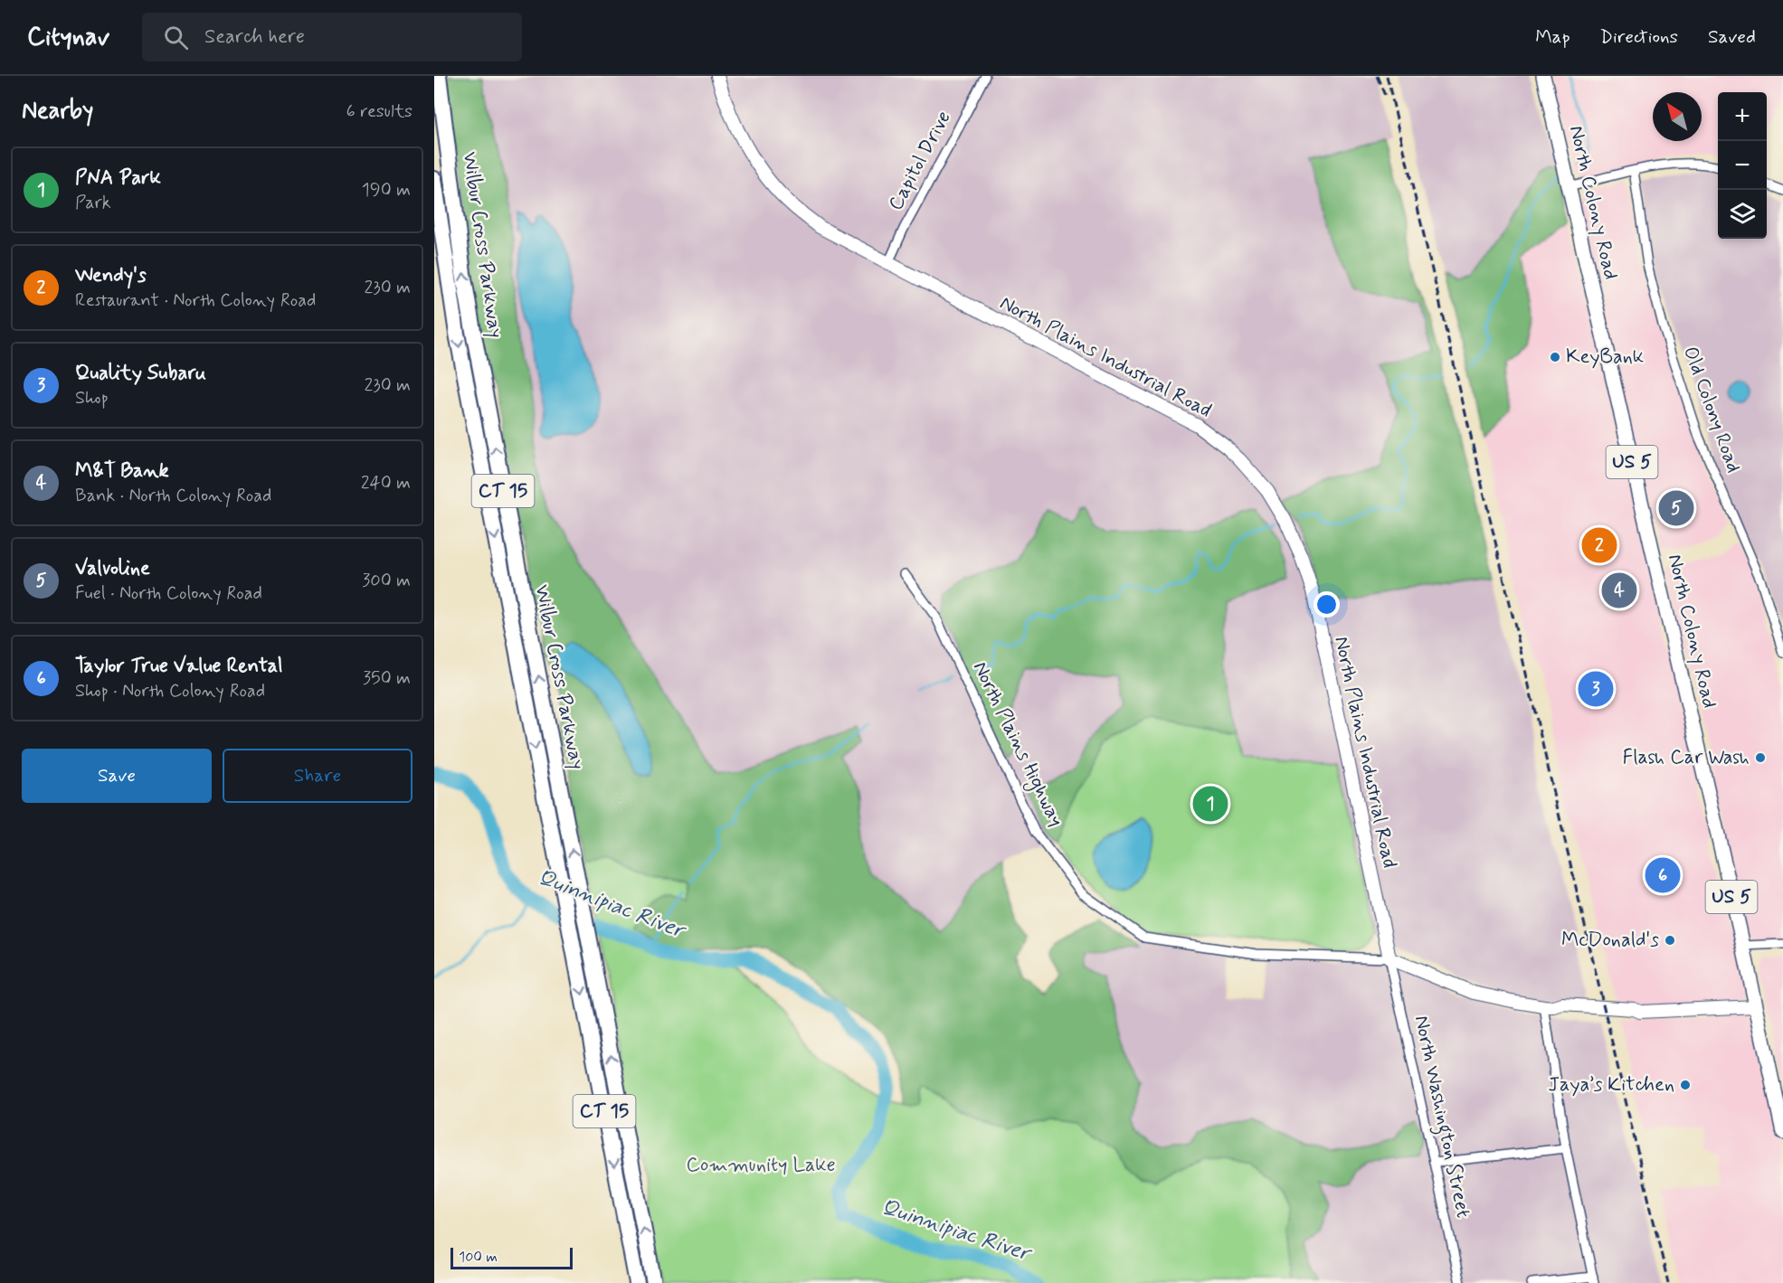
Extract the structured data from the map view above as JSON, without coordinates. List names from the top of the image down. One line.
{"streets":{"highway":["Wilbur Cross Parkway","CT 15"],"main road":["North Colony Road","US 5"],"street":["Capitol Drive","North Plains Industrial Road","Old Colony Road","North Plains Highway","North Washington Street"]},"crossings":[["Capitol Drive","North Plains Industrial Road"],["North Colony Road","North Plains Highway"],["North Plains Industrial Road","North Plains Highway"],["North Plains Industrial Road","North Washington Street"],["North Plains Highway","North Washington Street"]],"water":["Quinnipiac River"],"parks":["Community Lake"],"places":["KeyBank","Flash Car Wash","McDonald's","Jaya’s Kitchen"],"scale_bar":"100 m","north":"top left","page":{"header":"Citynav","search":"Search here","nav":["Map","Directions","Saved"],"heading":["Nearby","6 results"],"map_buttons":["+","−"],"list":[{"mark":"1","name":"PNA Park","note":"Park","value":"190 m"},{"mark":"2","name":"Wendy's","note":"Restaurant · North Colony Road","value":"230 m"},{"mark":"3","name":"Quality Subaru","note":"Shop","value":"230 m"},{"mark":"4","name":"M&T Bank","note":"Bank · North Colony Road","value":"240 m"},{"mark":"5","name":"Valvoline","note":"Fuel · North Colony Road","value":"300 m"},{"mark":"6","name":"Taylor True Value Rental","note":"Shop · North Colony Road","value":"350 m"}],"pins":["5","2","4","3","1","6"],"buttons":["Save","Share"],"scale":"100 m"}}
